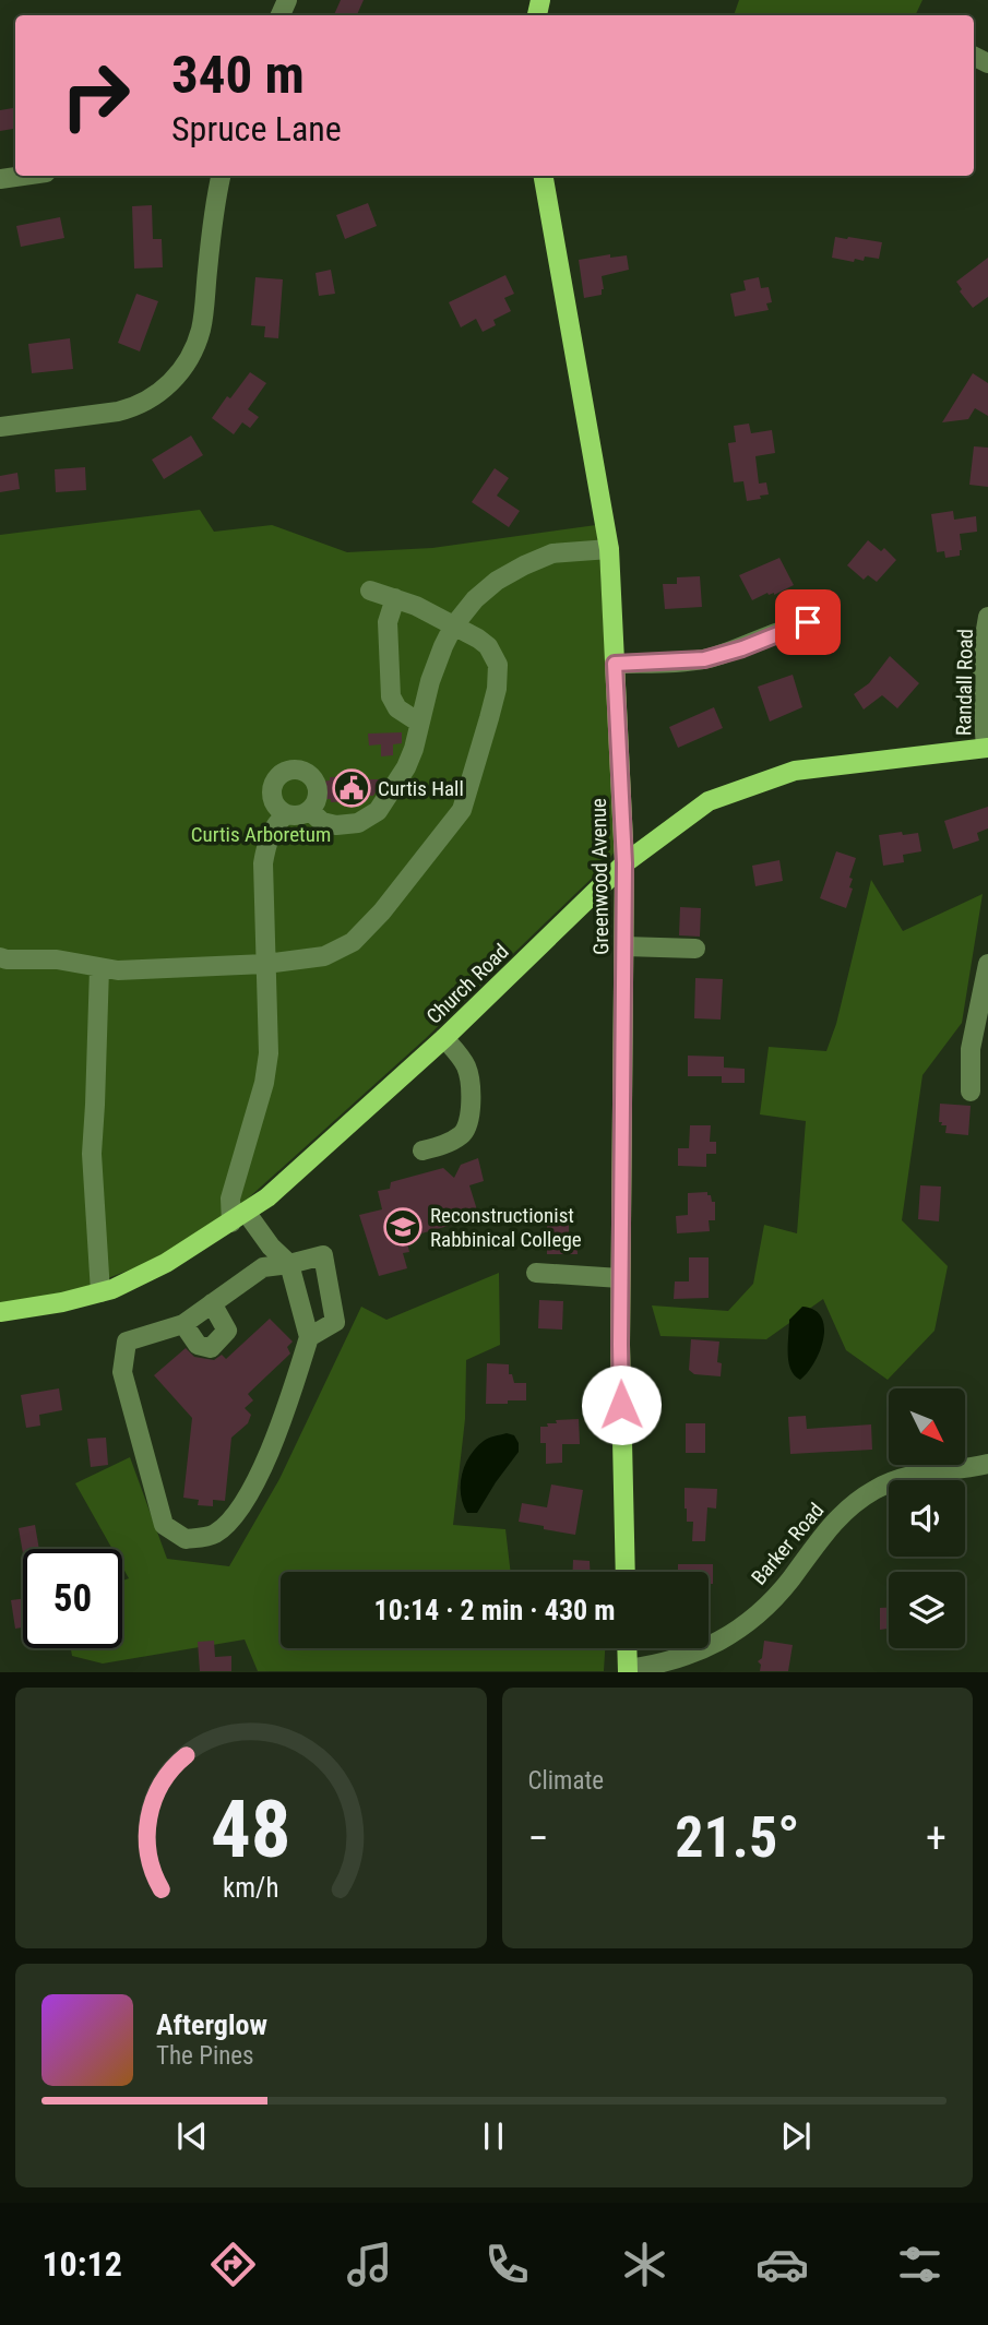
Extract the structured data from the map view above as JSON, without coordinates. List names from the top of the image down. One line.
{"streets":{"main road":["Greenwood Avenue","Church Road"],"street":["Randall Road","Barker Road"]},"crossings":[["Randall Road","Church Road"],["Greenwood Avenue","Church Road"]],"parks":["Curtis Arboretum"],"places":{"public building":["Curtis Hall"],"school or university":["Reconstructionist Rabbinical College"]},"north":"bottom right","page":{"turn":["340 m","Spruce Lane"],"limit":"50","trip":"10:14 · 2 min · 430 m","tile":"Climate","heat":["−","21.5°","+"],"song":["Afterglow","The Pines"],"tabs":"10:12","gauge":["48","km/h"]}}
